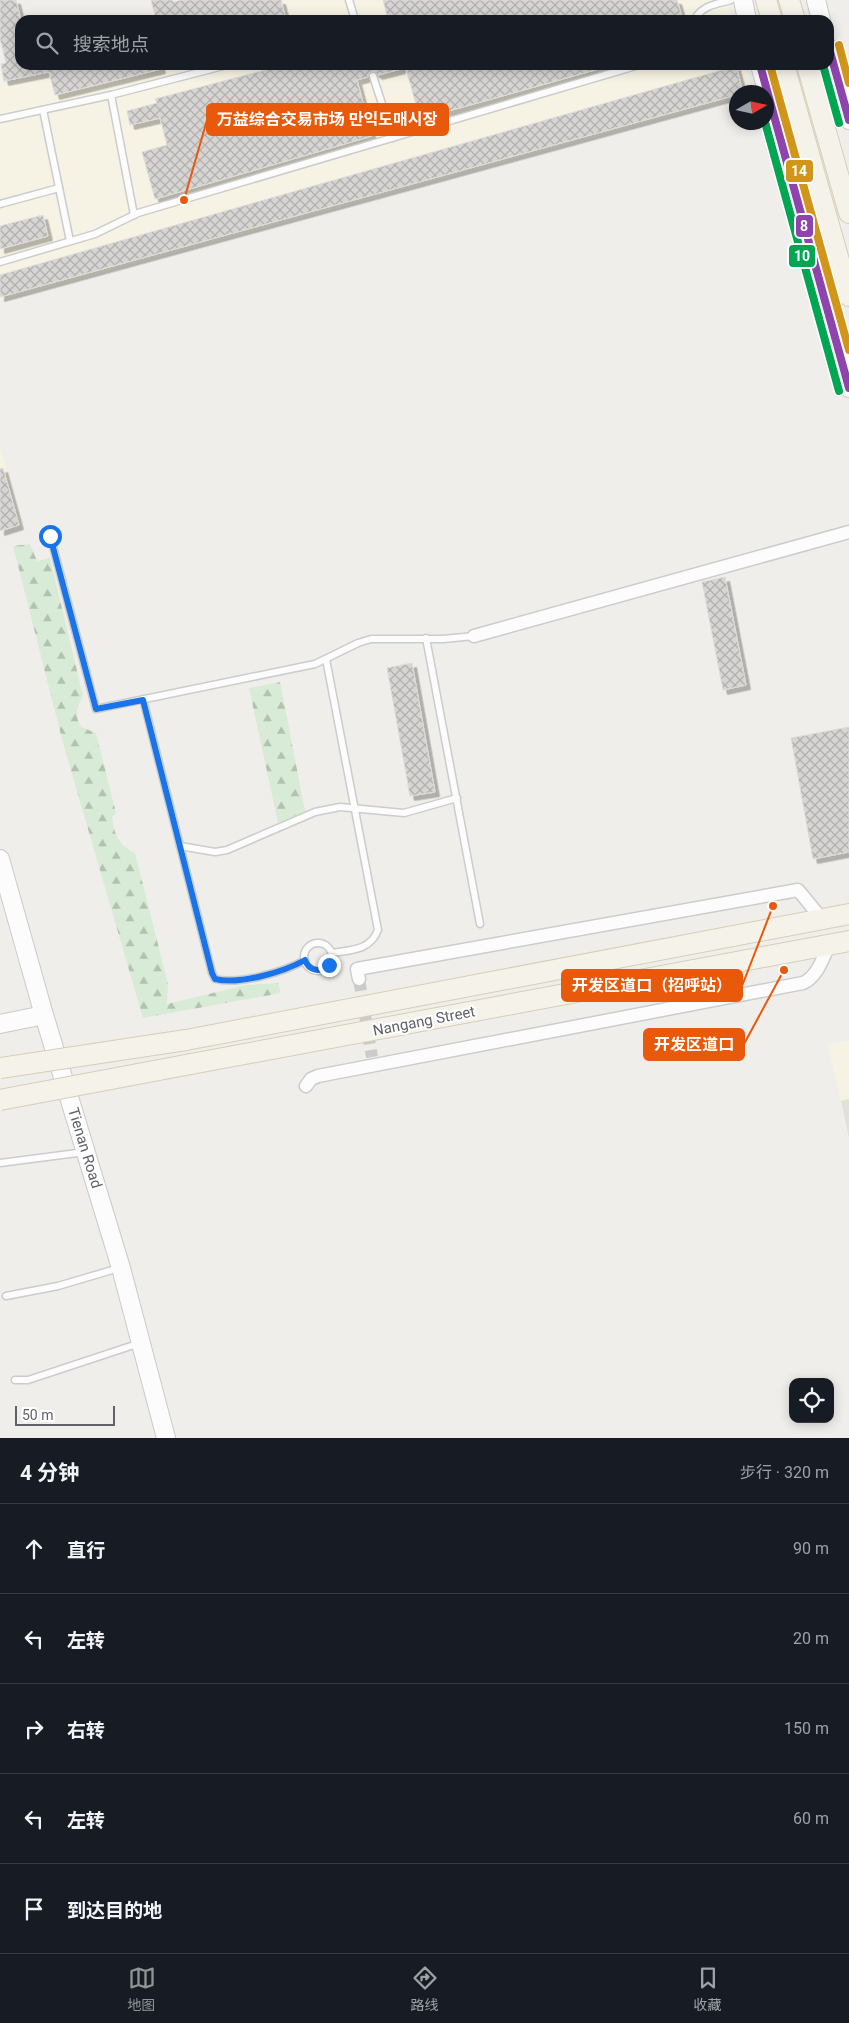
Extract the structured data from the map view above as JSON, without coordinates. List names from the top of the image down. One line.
{"streets":{"main road":["Nangang Street"],"street":["Tienan Road"]},"places":["万益综合交易市场 만익도매시장","开发区道口（招呼站）","开发区道口"],"lines":["transit line 14","transit line 8","transit line 10"],"scale_bar":"50 m","north":"right","page":{"search":"搜索地点","scale":"50 m","heading":["4 分钟","步行 · 320 m"],"list":[["直行","90 m"],["左转","20 m"],["右转","150 m"],["左转","60 m"],"到达目的地"],"nav":["地图","路线","收藏"]}}
